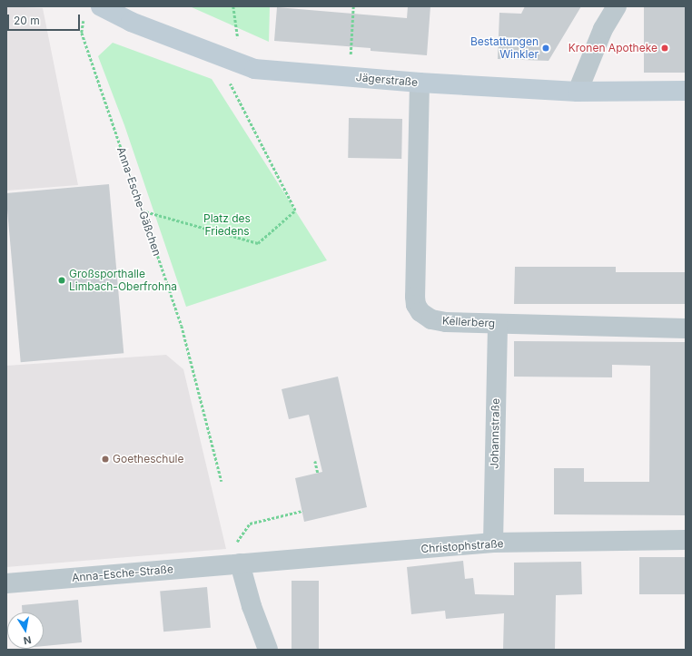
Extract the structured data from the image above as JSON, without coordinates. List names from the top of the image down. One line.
{"streets":{"main road":["Jägerstraße"],"street":["Kellerberg","Johannstraße","Christophstraße","Anna-Esche-Straße"],"path":["Anna-Esche-Gäßchen"]},"crossings":[["Jägerstraße","Kellerberg"],["Kellerberg","Johannstraße"],["Johannstraße","Christophstraße"],["Christophstraße","Anna-Esche-Straße"]],"parks":["Platz des Friedens"],"places":["Bestattungen Winkler","Kronen Apotheke","Großsporthalle Limbach-Oberfrohna","Goetheschule"],"scale_bar":"20 m","north":"bottom"}
